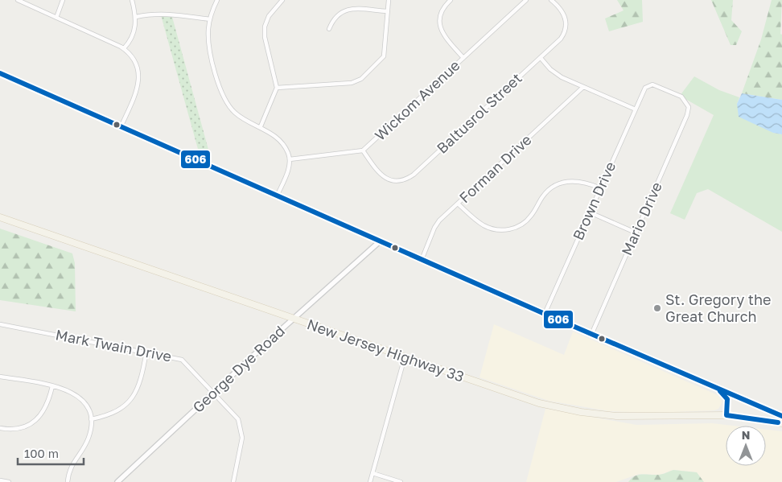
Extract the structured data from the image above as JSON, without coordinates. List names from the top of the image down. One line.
{"streets":{"main road":["New Jersey Highway 33"],"street":["Wickom Avenue","Baltusrol Street","Forman Drive","Brown Drive","Mario Drive","Mark Twain Drive","George Dye Road"]},"crossings":[["Wickom Avenue","Baltusrol Street"],["Brown Drive","Mario Drive"],["Mark Twain Drive","George Dye Road"],["New Jersey Highway 33","George Dye Road"]],"places":["St. Gregory the Great Church"],"lines":["transit line 606"],"scale_bar":"100 m","north":"top"}
